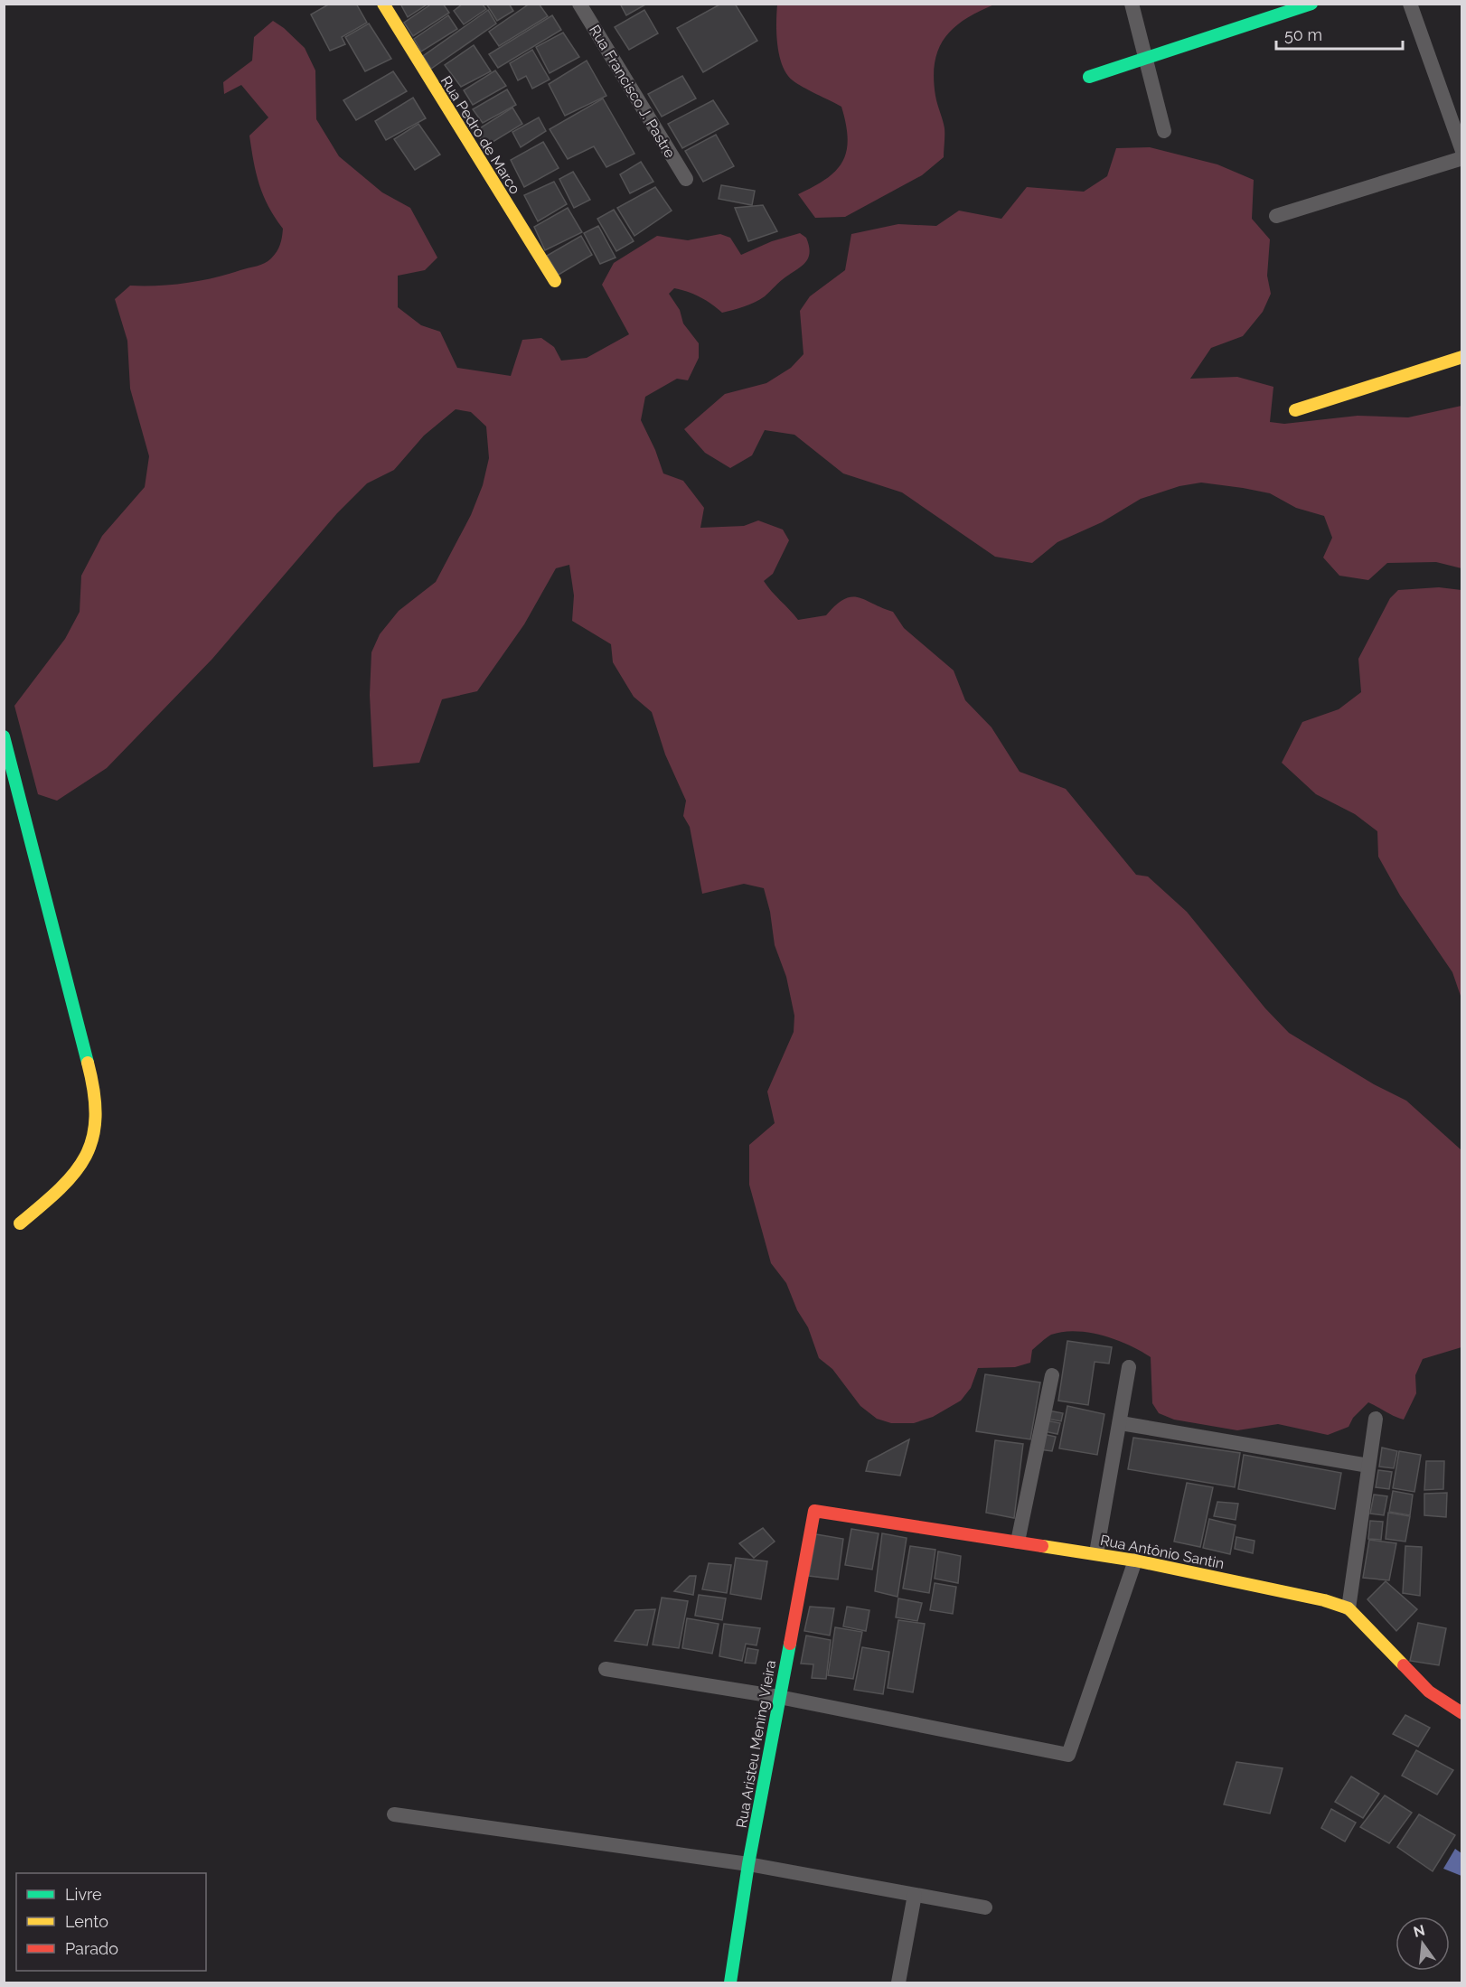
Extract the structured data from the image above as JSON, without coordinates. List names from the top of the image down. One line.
{"streets":{"street":["Rua Francisco J. Pastre","Rua Pedro de Marco","Rua Antônio Santin","Rua Aristeu Mening Vieira"]},"crossings":[["Rua Antônio Santin","Rua Aristeu Mening Vieira"]],"legend":["Livre","Lento","Parado"],"scale_bar":"50 m","north":"top"}
